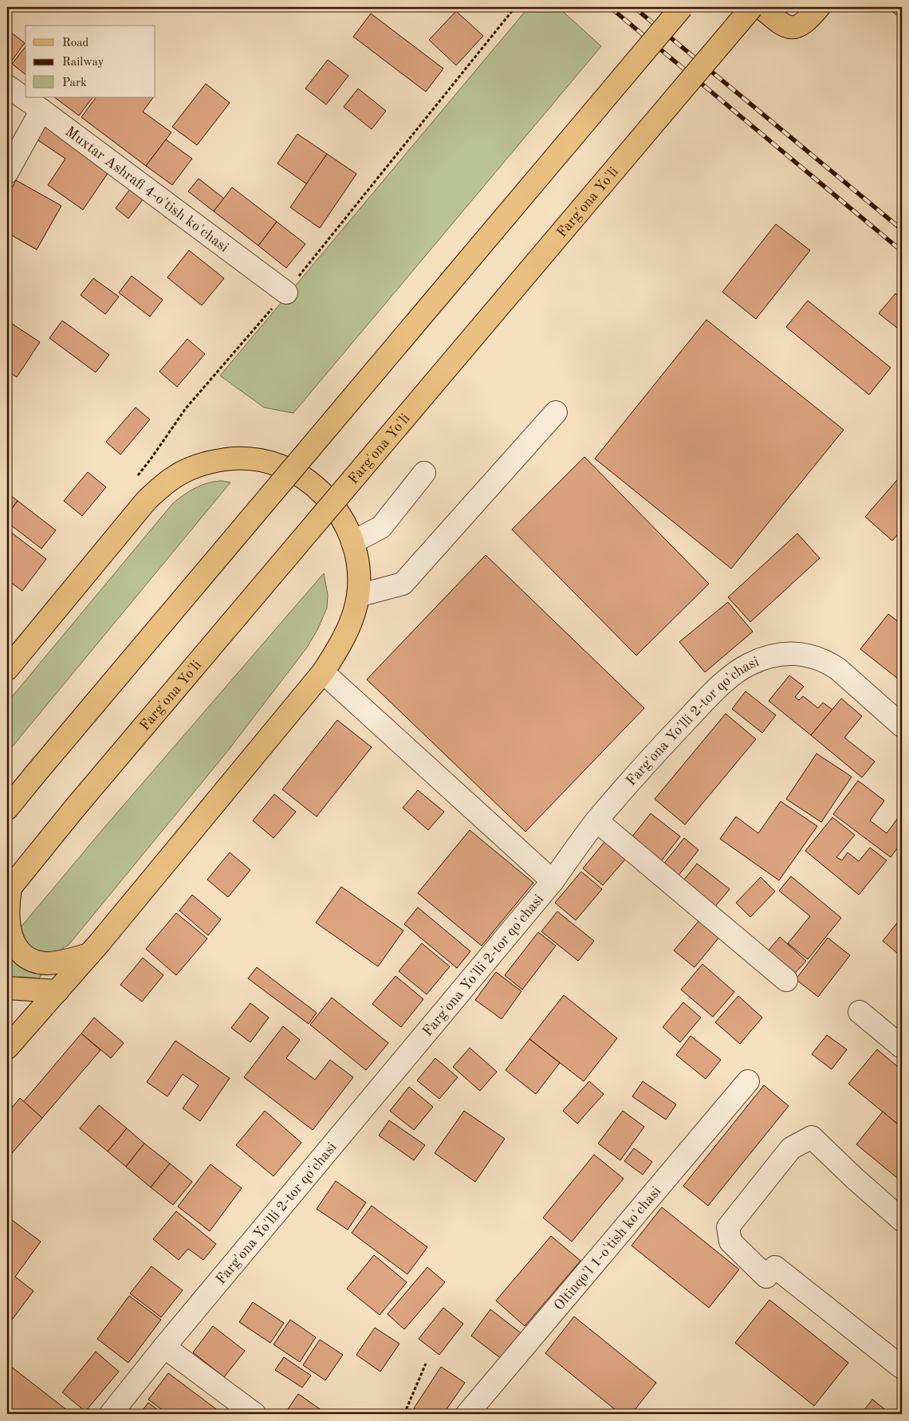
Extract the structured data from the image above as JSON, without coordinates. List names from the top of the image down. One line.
{"streets":{"main road":["Farg'ona Yo'li"],"street":["Muxtar Ashrafi 4-o'tish ko'chasi","Farg'ona Yo'lli 2-tor qo'chasi","Oltinqo'l 1-o'tish ko'chasi"]},"legend":["Road","Railway","Park"]}
